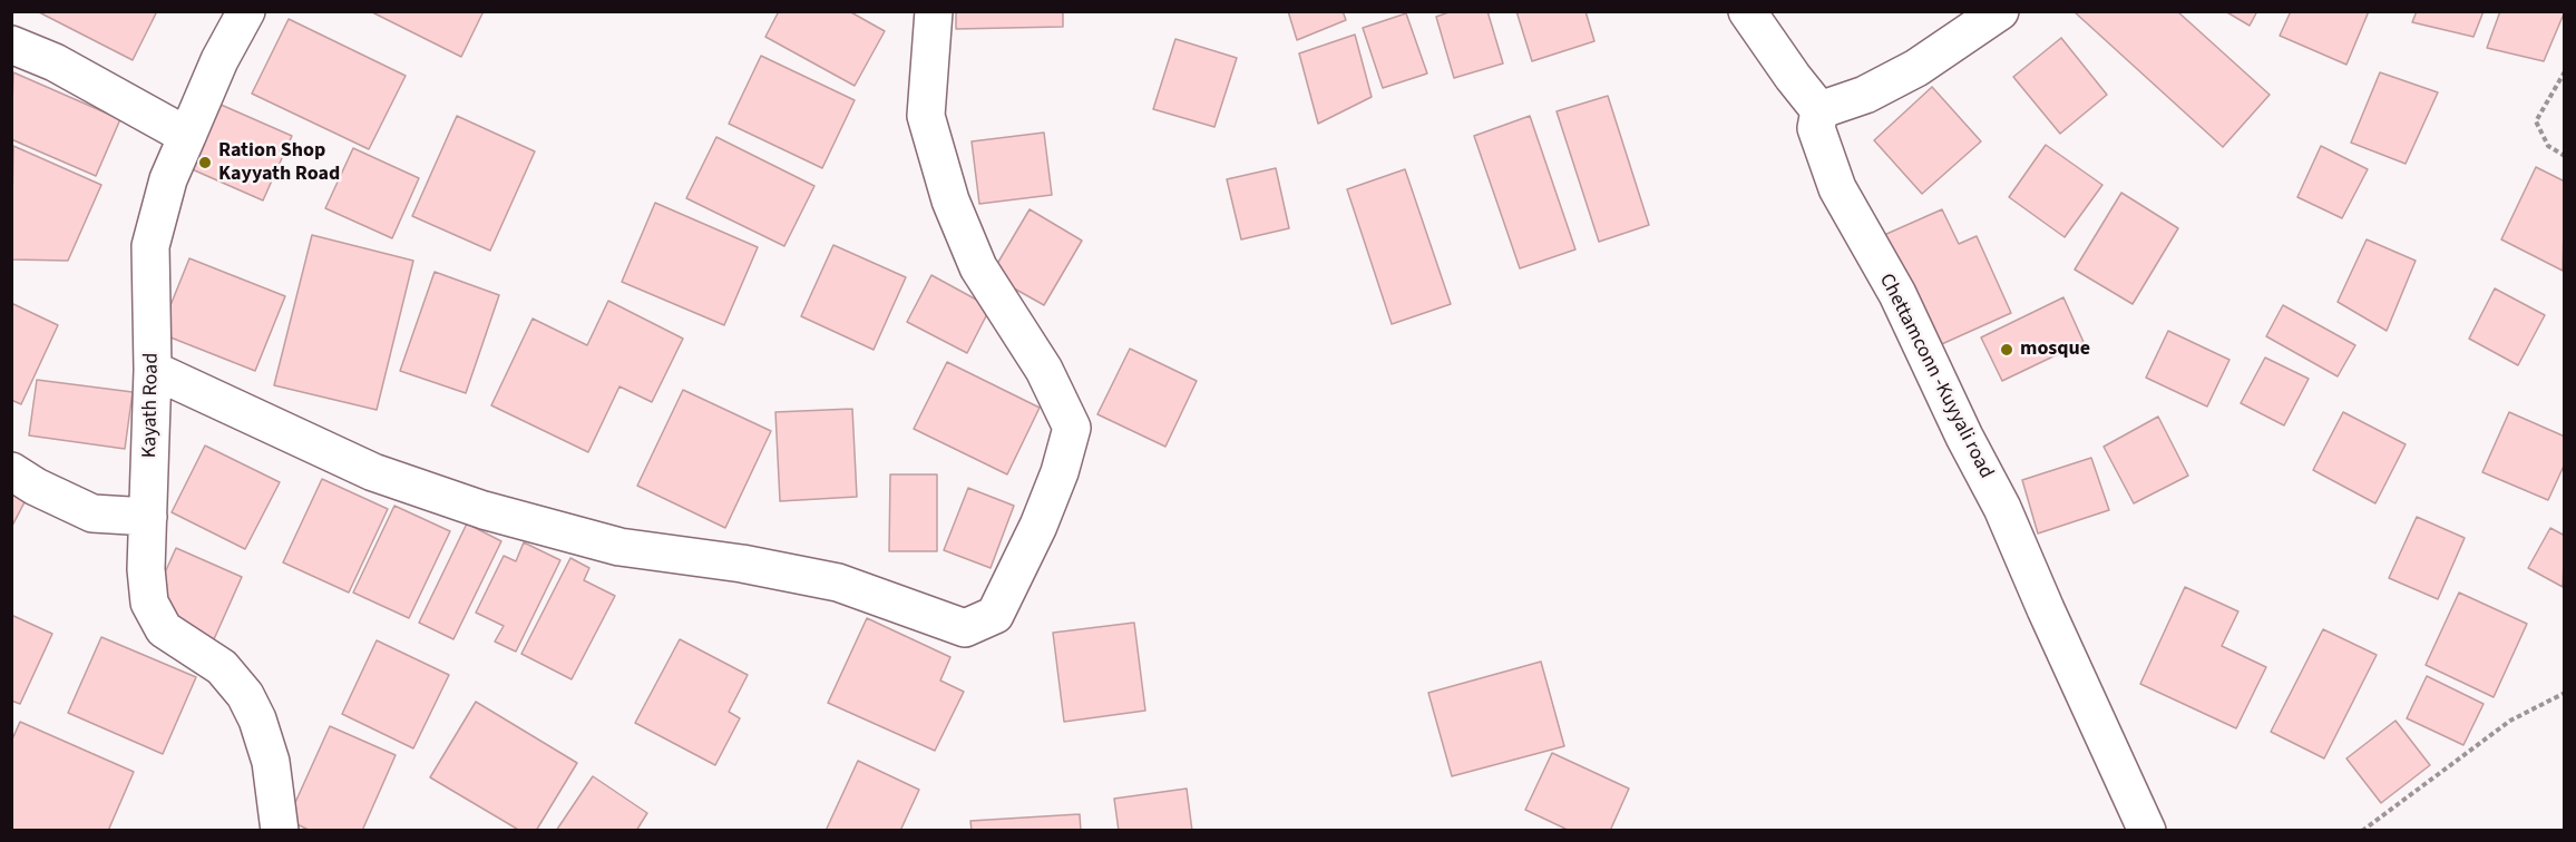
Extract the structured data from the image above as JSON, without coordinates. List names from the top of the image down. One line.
{"streets":{"street":["Chettamconn -Kuyyali road","Kayath Road"]},"places":["Ration Shop Kayyath Road","mosque"]}
